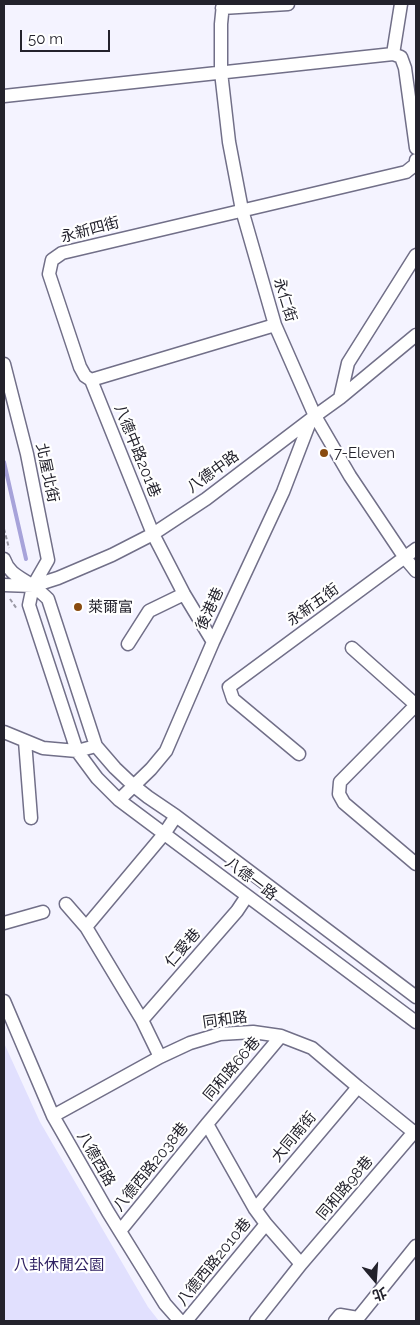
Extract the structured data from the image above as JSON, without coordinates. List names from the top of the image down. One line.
{"streets":{"street":["永新四街","永仁街","八德中路201巷","八德中路","北屋北街","永新五街","後港巷","八德一路","仁愛巷","同和路","同和路66巷","大同南街","八德西路","八德西路2038巷","同和路98巷","八德西路2010巷"]},"crossings":[["永新四街","永仁街"],["永新四街","八德中路201巷"],["永仁街","八德中路"],["永仁街","永新五街"],["永仁街","後港巷"],["八德中路201巷","八德中路"],["八德中路201巷","後港巷"],["八德中路","北屋北街"],["八德中路","後港巷"],["八德中路","八德一路"],["北屋北街","八德一路"],["後港巷","八德一路"],["八德一路","仁愛巷"],["同和路","同和路66巷"],["同和路","大同南街"],["同和路","八德西路"],["同和路","同和路98巷"],["同和路66巷","八德西路2038巷"],["八德西路","八德西路2038巷"]],"parks":["八卦休閒公園"],"places":["7-Eleven","萊爾富"],"scale_bar":"50 m","north":"bottom"}
